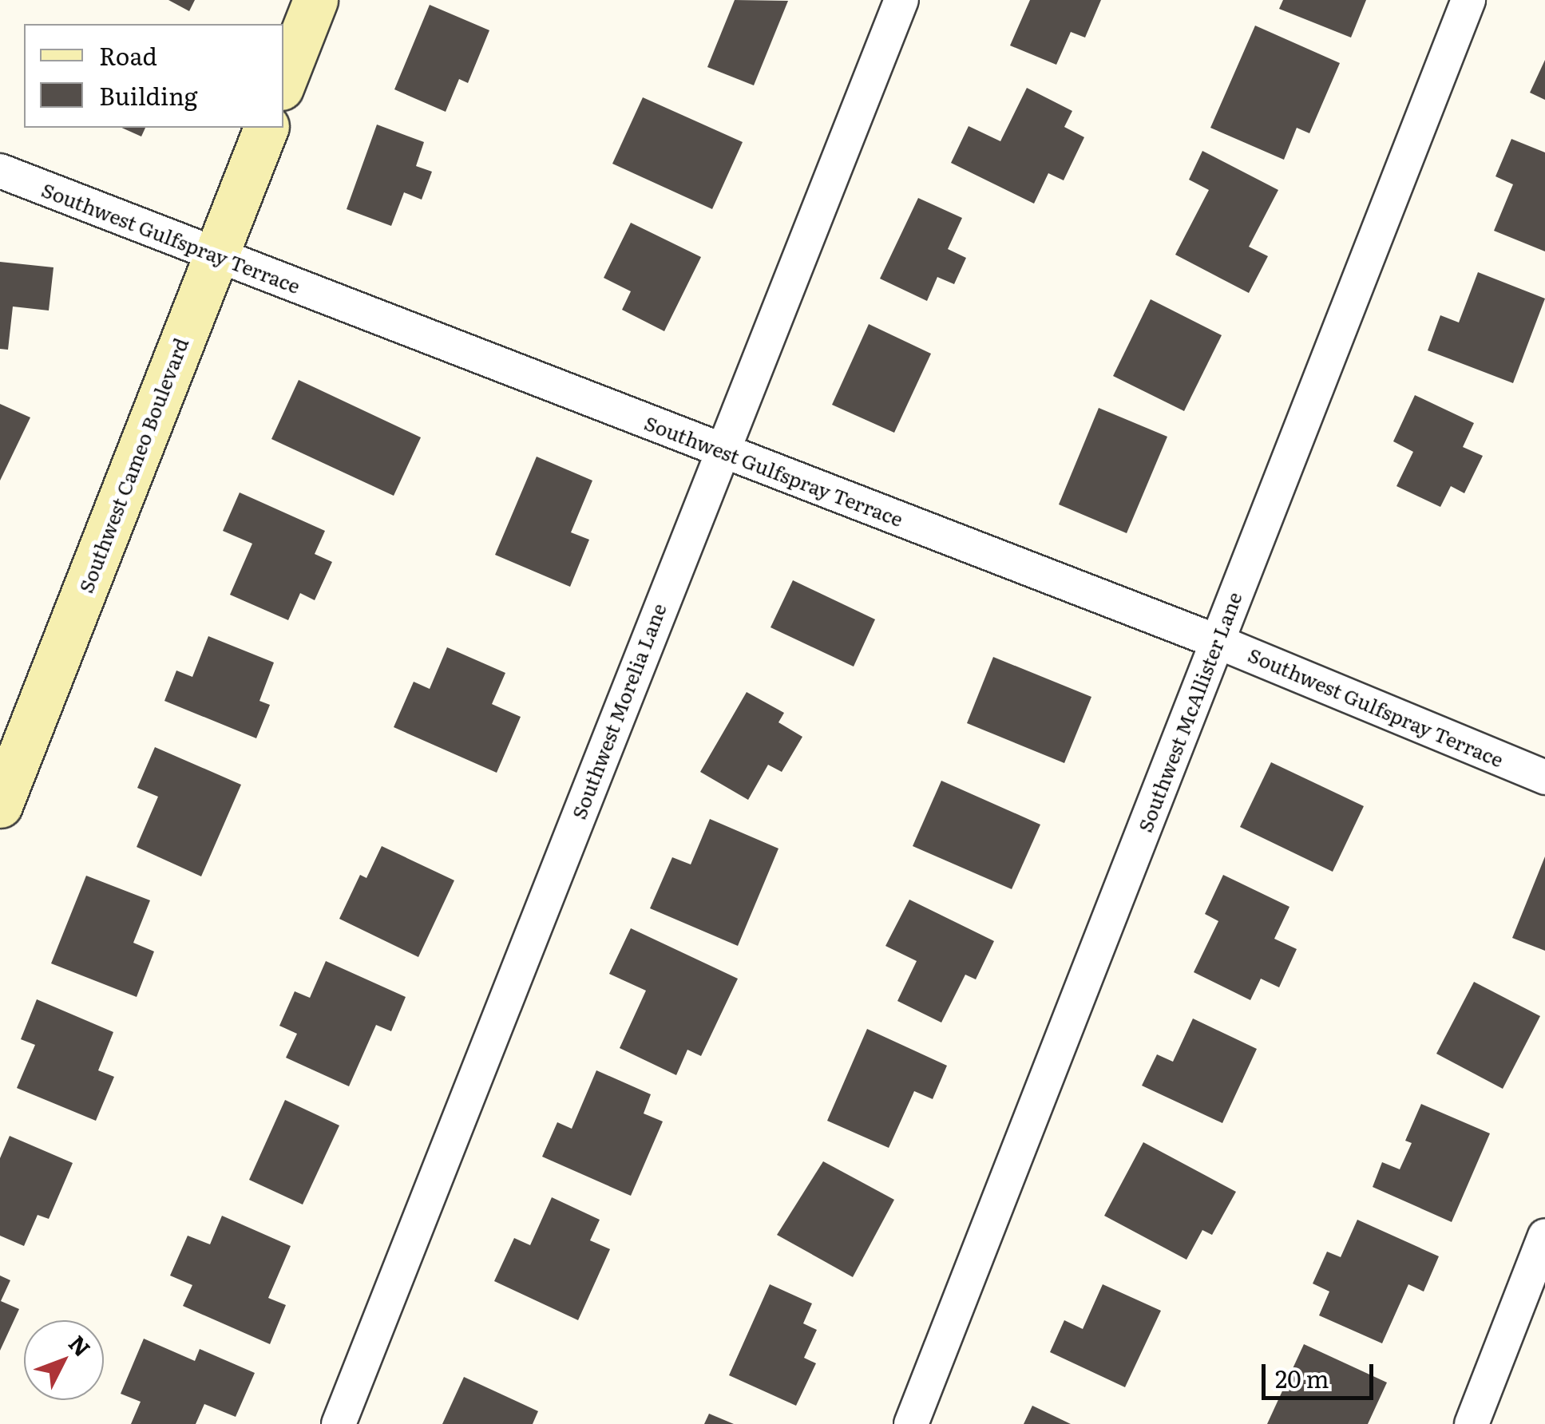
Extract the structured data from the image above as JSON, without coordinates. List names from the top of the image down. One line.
{"streets":{"street":["Southwest Gulfspray Terrace","Southwest Cameo Boulevard","Southwest Morelia Lane","Southwest McAllister Lane"]},"crossings":[["Southwest Gulfspray Terrace","Southwest Cameo Boulevard"],["Southwest Gulfspray Terrace","Southwest Morelia Lane"],["Southwest Gulfspray Terrace","Southwest McAllister Lane"]],"legend":["Road","Building"],"scale_bar":"20 m","north":"top right"}
